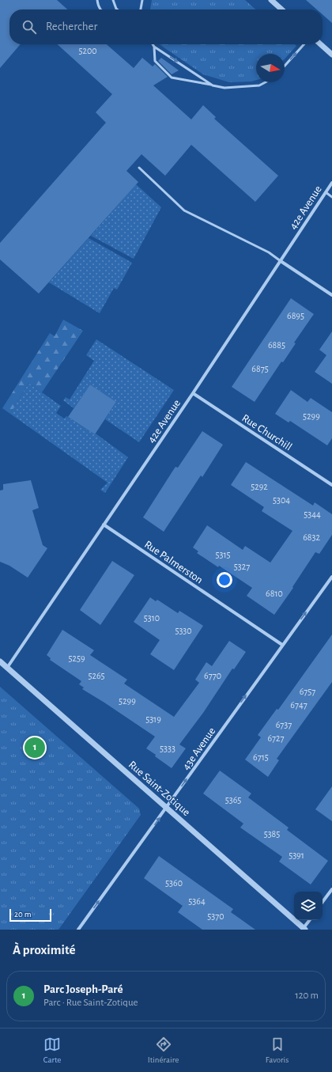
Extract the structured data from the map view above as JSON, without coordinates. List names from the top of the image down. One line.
{"streets":{"street":["42e Avenue","Rue Churchill","Rue Palmerston","43e Avenue","Rue Saint-Zotique"]},"crossings":[["42e Avenue","Rue Churchill"],["42e Avenue","Rue Palmerston"],["42e Avenue","Rue Saint-Zotique"],["Rue Palmerston","43e Avenue"],["43e Avenue","Rue Saint-Zotique"]],"one_way":["43e Avenue"],"house_numbers":["5200","6895","6885","6875","5299","5292","5304","5344","6832","5315","5327","6810","5310","5330","5259","5265","6770","6757","5299","6747","5319","6737","6727","5333","6715","5365","5385","5391","5360","5364","5370"],"scale_bar":"20 m","north":"right","page":{"search":"Rechercher","pins":"1","scale":"20 m","heading":"À proximité","list":[{"mark":"1","name":"Parc Joseph-Paré","note":"Parc · Rue Saint-Zotique","value":"120 m"}],"nav":["Carte","Itinéraire","Favoris"]}}
